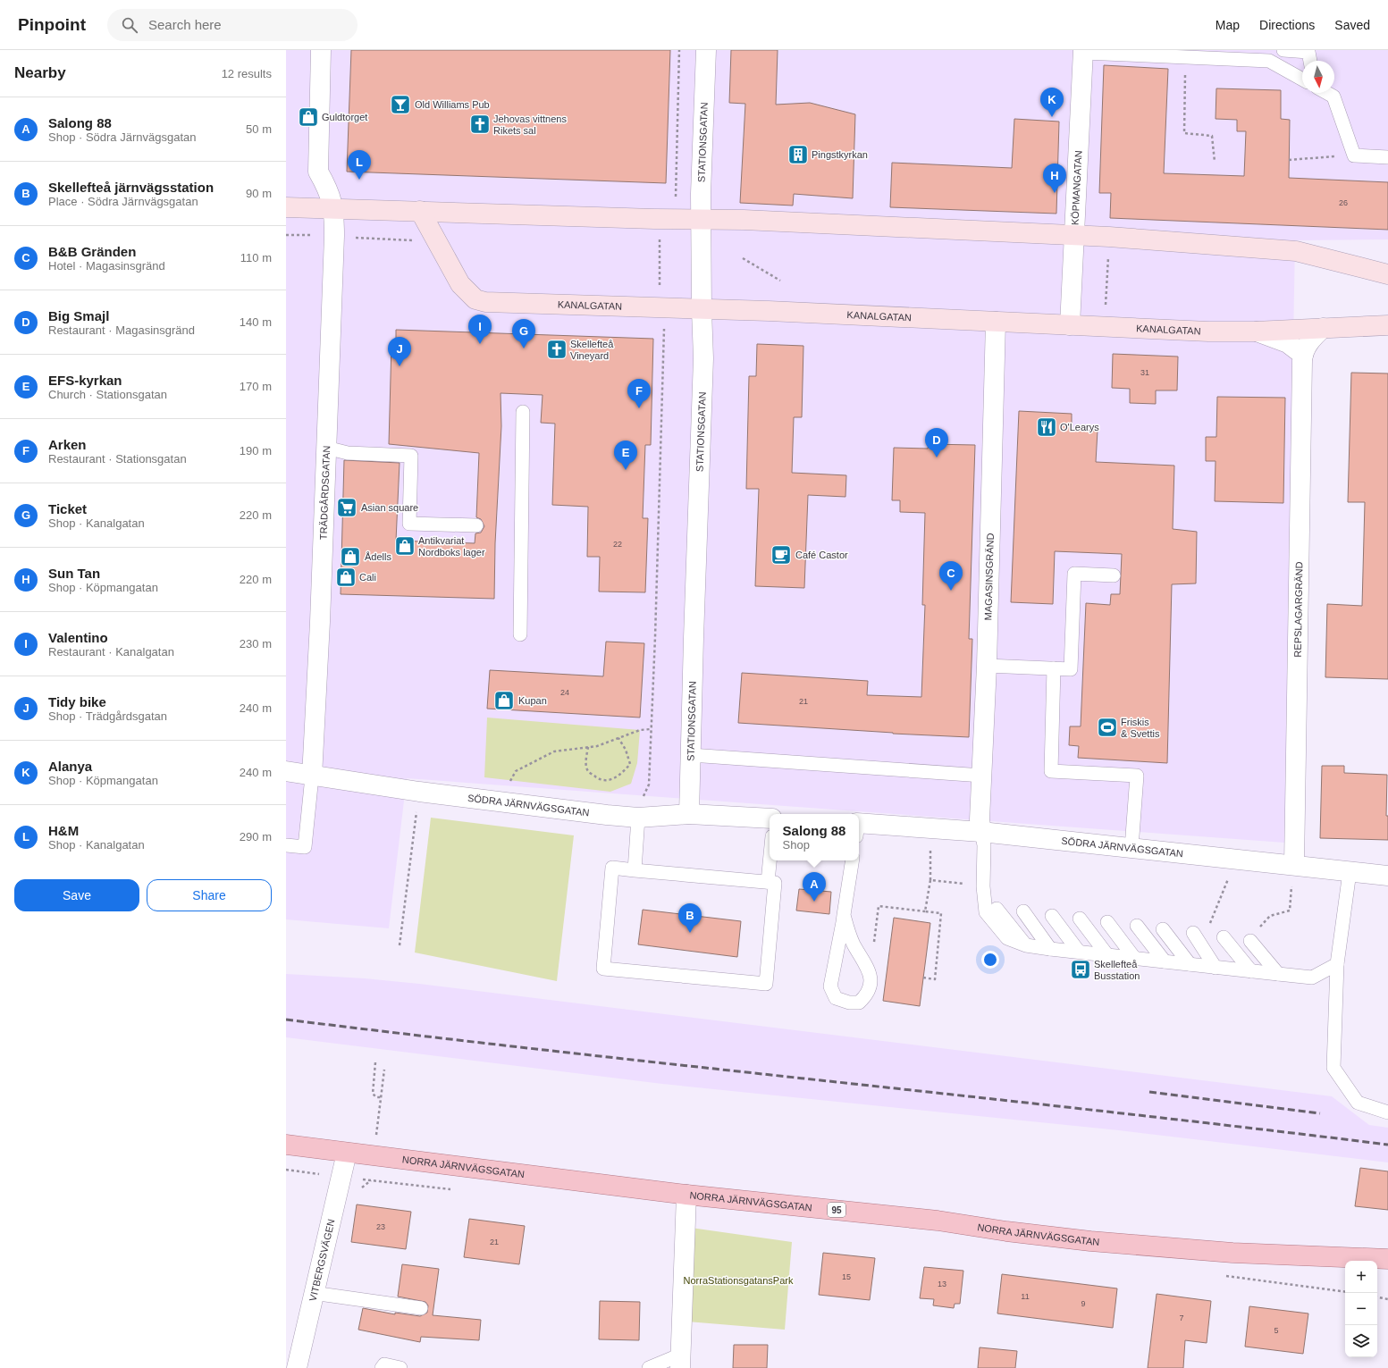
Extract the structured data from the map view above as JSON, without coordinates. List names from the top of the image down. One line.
{"streets":{"main road":["KANALGATAN","NORRA JÄRNVÄGSGATAN","95"],"street":["STATIONSGATAN","KÖPMANGATAN","TRÄDGÅRDSGATAN","MAGASINSGRÄND","REPSLAGARGRÄND","SÖDRA JÄRNVÄGSGATAN","VITBERGSVÄGEN"]},"crossings":[["STATIONSGATAN","KANALGATAN"],["STATIONSGATAN","SÖDRA JÄRNVÄGSGATAN"],["KÖPMANGATAN","KANALGATAN"],["KANALGATAN","MAGASINSGRÄND"],["KANALGATAN","REPSLAGARGRÄND"],["TRÄDGÅRDSGATAN","SÖDRA JÄRNVÄGSGATAN"],["MAGASINSGRÄND","SÖDRA JÄRNVÄGSGATAN"],["REPSLAGARGRÄND","SÖDRA JÄRNVÄGSGATAN"],["NORRA JÄRNVÄGSGATAN","VITBERGSVÄGEN"]],"parks":["NorraStationsgatansPark"],"places":{"bar":["Old Williams Pub"],"shop":["Guldtorget","Antikvariat Nordboks lager","Ådells","Cali","Kupan"],"church":["Jehovas vittnens Rikets sal","Skellefteå Vineyard"],"building":["Pingstkyrkan"],"restaurant":["O'Learys"],"supermarket":["Asian square"],"cafe":["Café Castor"],"sports":["Friskis & Svettis"],"bus stop":["Skellefteå Busstation"]},"house_numbers":["26","31","22","24","21","23","21","15","13","11","9","7","5"],"north":"bottom","page":{"header":"Pinpoint","search":"Search here","nav":["Map","Directions","Saved"],"heading":["Nearby","12 results"],"pins":["K","L","H","I","G","J","F","D","E","C","A","B"],"list":[{"mark":"A","name":"Salong 88","note":"Shop · Södra Järnvägsgatan","value":"50 m"},{"mark":"B","name":"Skellefteå järnvägsstation","note":"Place · Södra Järnvägsgatan","value":"90 m"},{"mark":"C","name":"B&B Gränden","note":"Hotel · Magasinsgränd","value":"110 m"},{"mark":"D","name":"Big Smajl","note":"Restaurant · Magasinsgränd","value":"140 m"},{"mark":"E","name":"EFS-kyrkan","note":"Church · Stationsgatan","value":"170 m"},{"mark":"F","name":"Arken","note":"Restaurant · Stationsgatan","value":"190 m"},{"mark":"G","name":"Ticket","note":"Shop · Kanalgatan","value":"220 m"},{"mark":"H","name":"Sun Tan","note":"Shop · Köpmangatan","value":"220 m"},{"mark":"I","name":"Valentino","note":"Restaurant · Kanalgatan","value":"230 m"},{"mark":"J","name":"Tidy bike","note":"Shop · Trädgårdsgatan","value":"240 m"},{"mark":"K","name":"Alanya","note":"Shop · Köpmangatan","value":"240 m"},{"mark":"L","name":"H&M","note":"Shop · Kanalgatan","value":"290 m"}],"popup":["Salong 88","Shop"],"buttons":["Save","Share"],"map_buttons":["+","−"]}}
